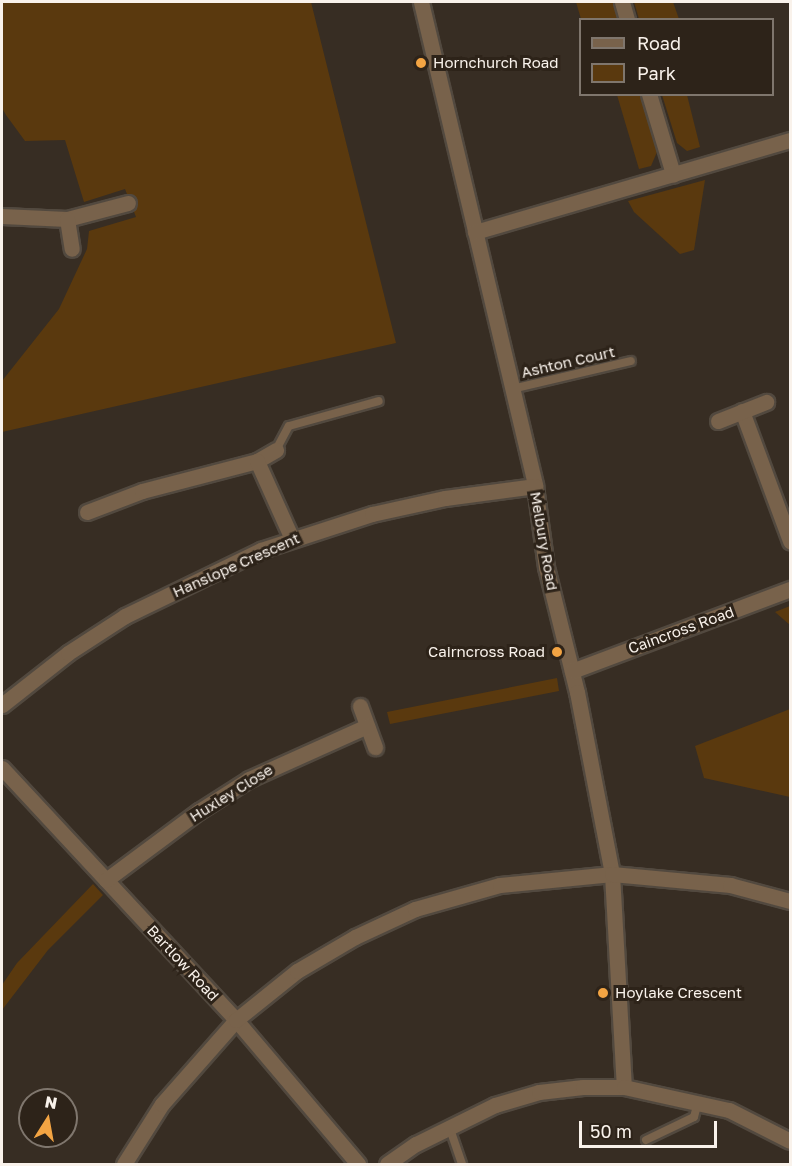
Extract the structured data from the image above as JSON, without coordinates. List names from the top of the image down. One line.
{"streets":{"street":["Melbury Road","Hanslope Crescent","Caincross Road","Huxley Close","Bartlow Road"],"lane":["Ashton Court"]},"crossings":[["Ashton Court","Melbury Road"],["Melbury Road","Hanslope Crescent"],["Melbury Road","Caincross Road"],["Huxley Close","Bartlow Road"]],"places":["Hornchurch Road","Cairncross Road","Hoylake Crescent"],"legend":["Road","Park"],"scale_bar":"50 m","north":"top"}
